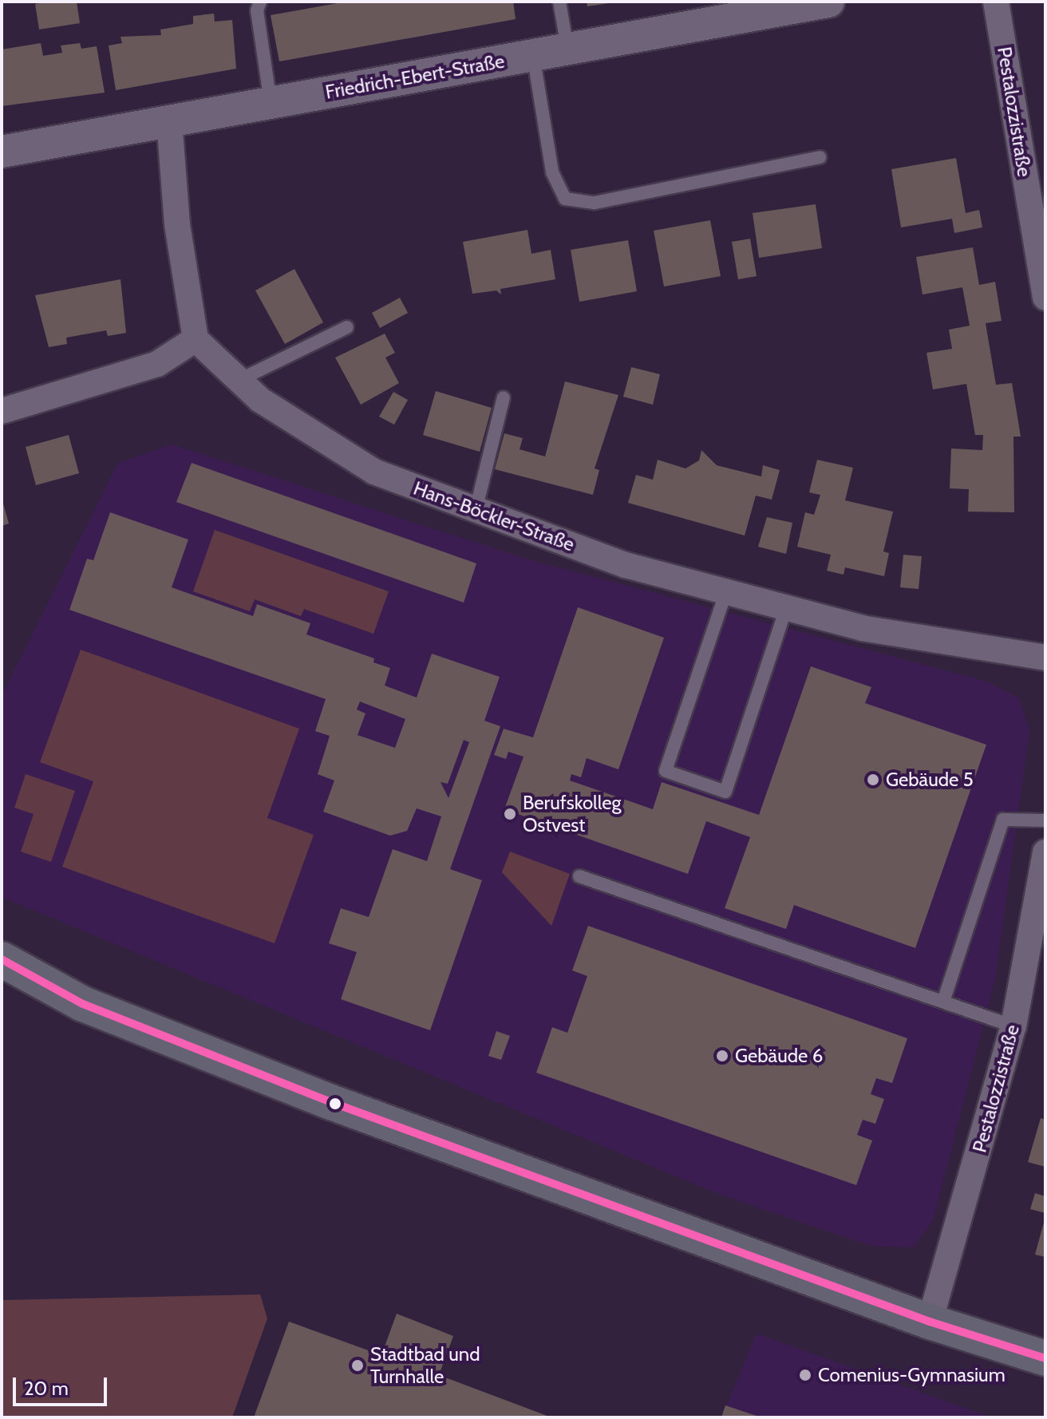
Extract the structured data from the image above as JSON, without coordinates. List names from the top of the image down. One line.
{"streets":{"street":["Friedrich-Ebert-Straße","Pestalozzistraße","Hans-Böckler-Straße"]},"places":["Gebäude 5","Berufskolleg Ostvest","Gebäude 6","Stadtbad und Turnhalle","Comenius-Gymnasium"],"scale_bar":"20 m"}
